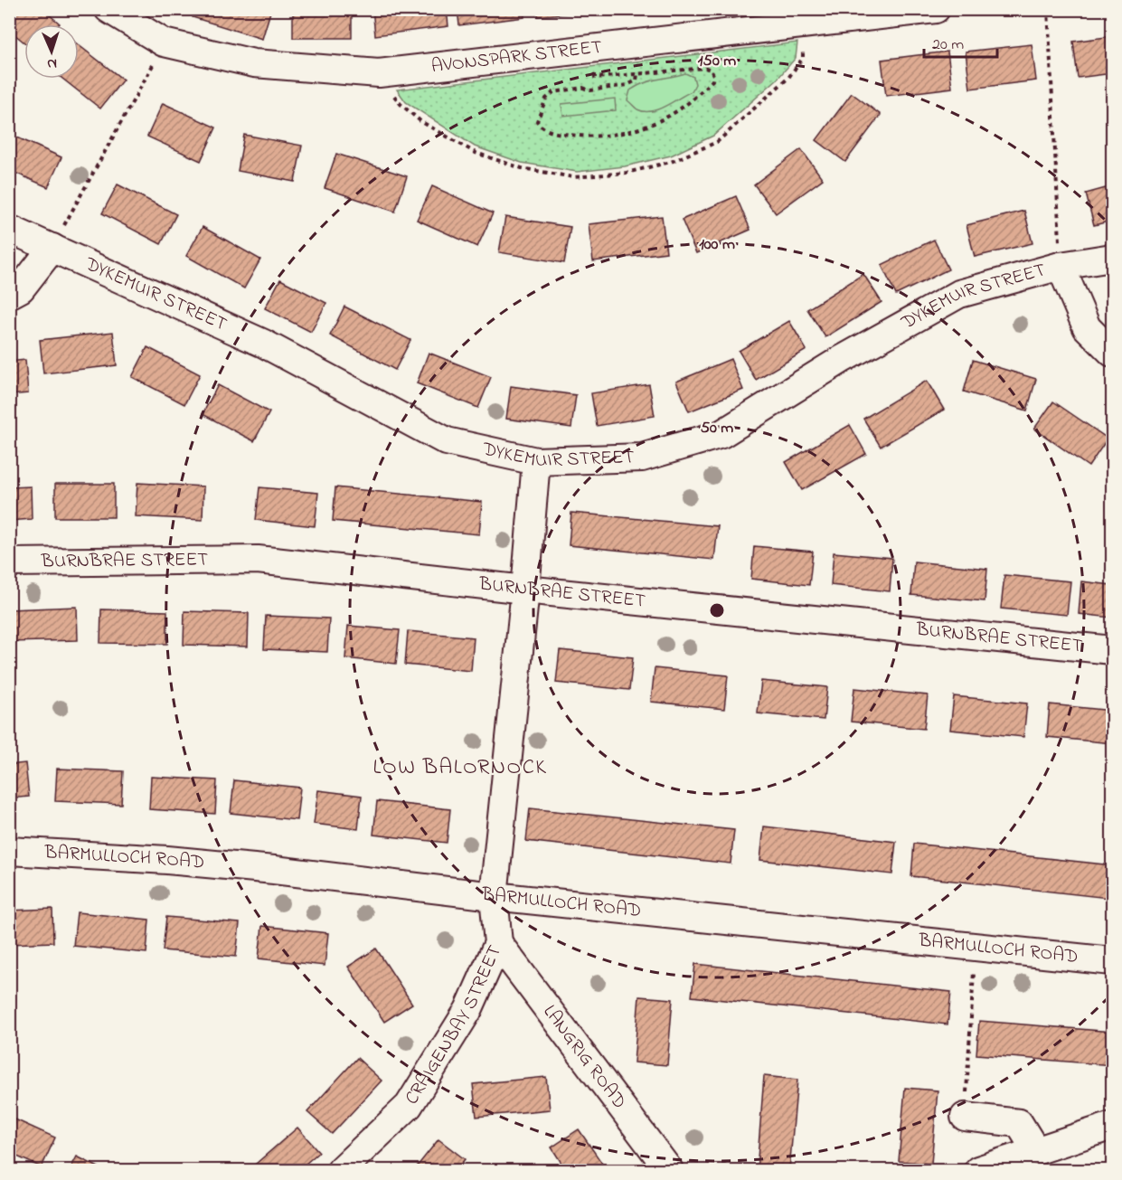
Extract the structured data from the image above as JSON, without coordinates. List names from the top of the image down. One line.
{"streets":{"street":["AVONSPARK STREET","DYKEMUIR STREET","BURNBRAE STREET","BARMULLOCH ROAD","CRAIGENBAY STREET","LANGRIG ROAD"]},"crossings":[["DYKEMUIR STREET","CRAIGENBAY STREET"],["BURNBRAE STREET","CRAIGENBAY STREET"],["BARMULLOCH ROAD","CRAIGENBAY STREET"],["CRAIGENBAY STREET","LANGRIG ROAD"]],"districts":["LOW BALORNOCK"],"scale_bar":"20 m","north":"bottom","rings":["150 m","100 m","50 m"]}
